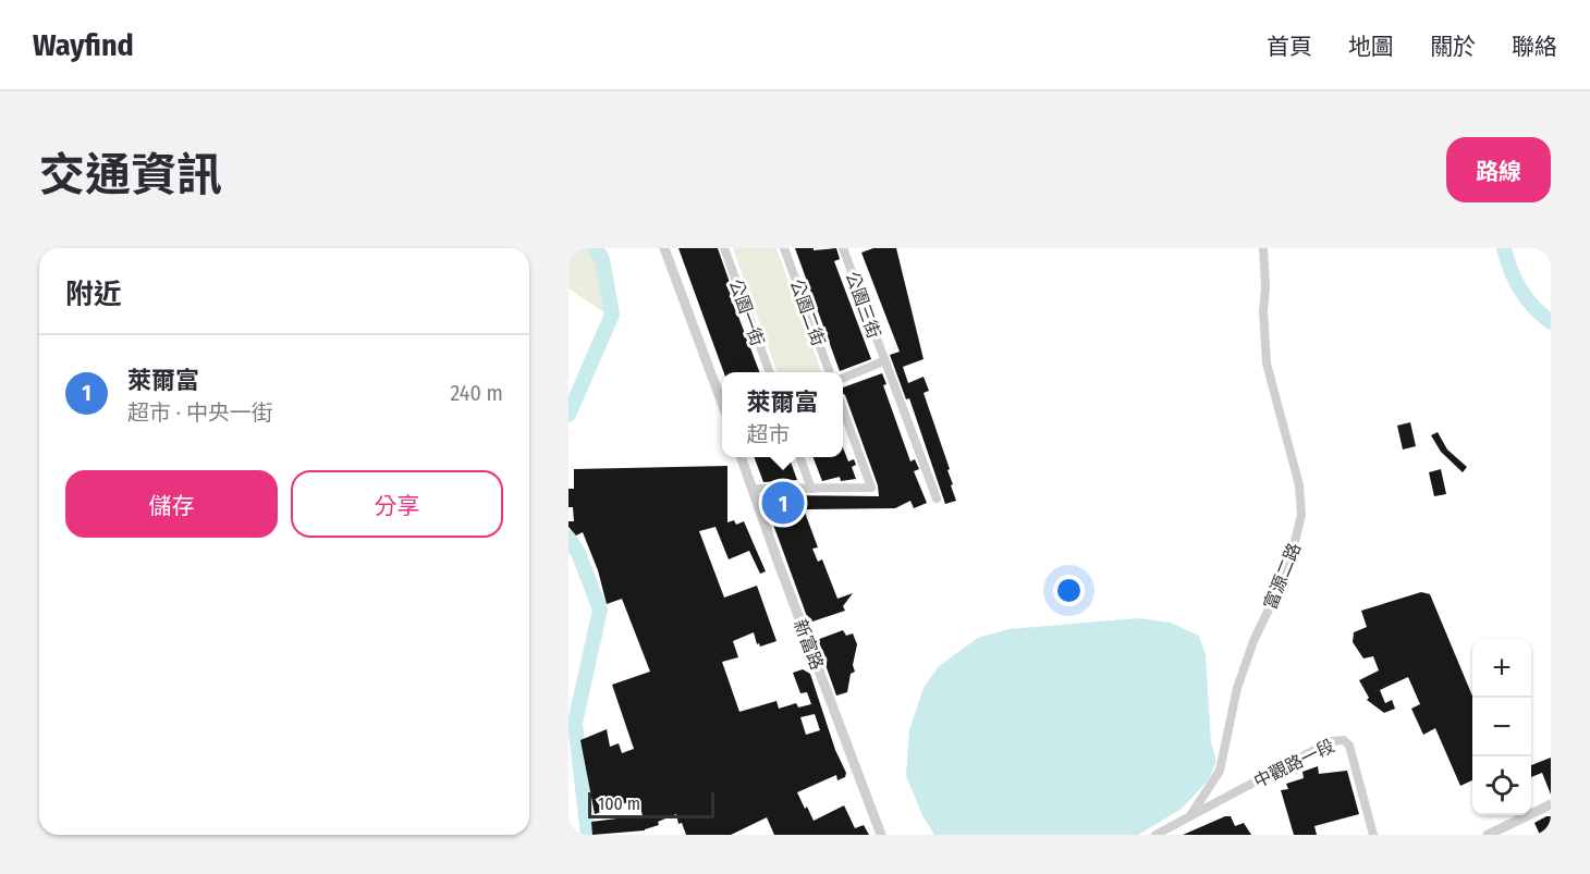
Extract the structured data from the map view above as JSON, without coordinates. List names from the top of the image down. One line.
{"streets":{"street":["公園三街","公園一街","公園二街","富源二路","新富路","中觀路一段"]},"crossings":[["富源二路","中觀路一段"]],"scale_bar":"100 m","page":{"header":"Wayfind","nav":["首頁","地圖","關於","聯絡"],"title":"交通資訊","buttons":["路線",["儲存","分享"]],"heading":"附近","list":[{"mark":"1","name":"萊爾富","note":"超市 · 中央一街","value":"240 m"}],"popup":["萊爾富","超市"],"pins":"1","map_buttons":["+","−"],"scale":"100 m"}}
